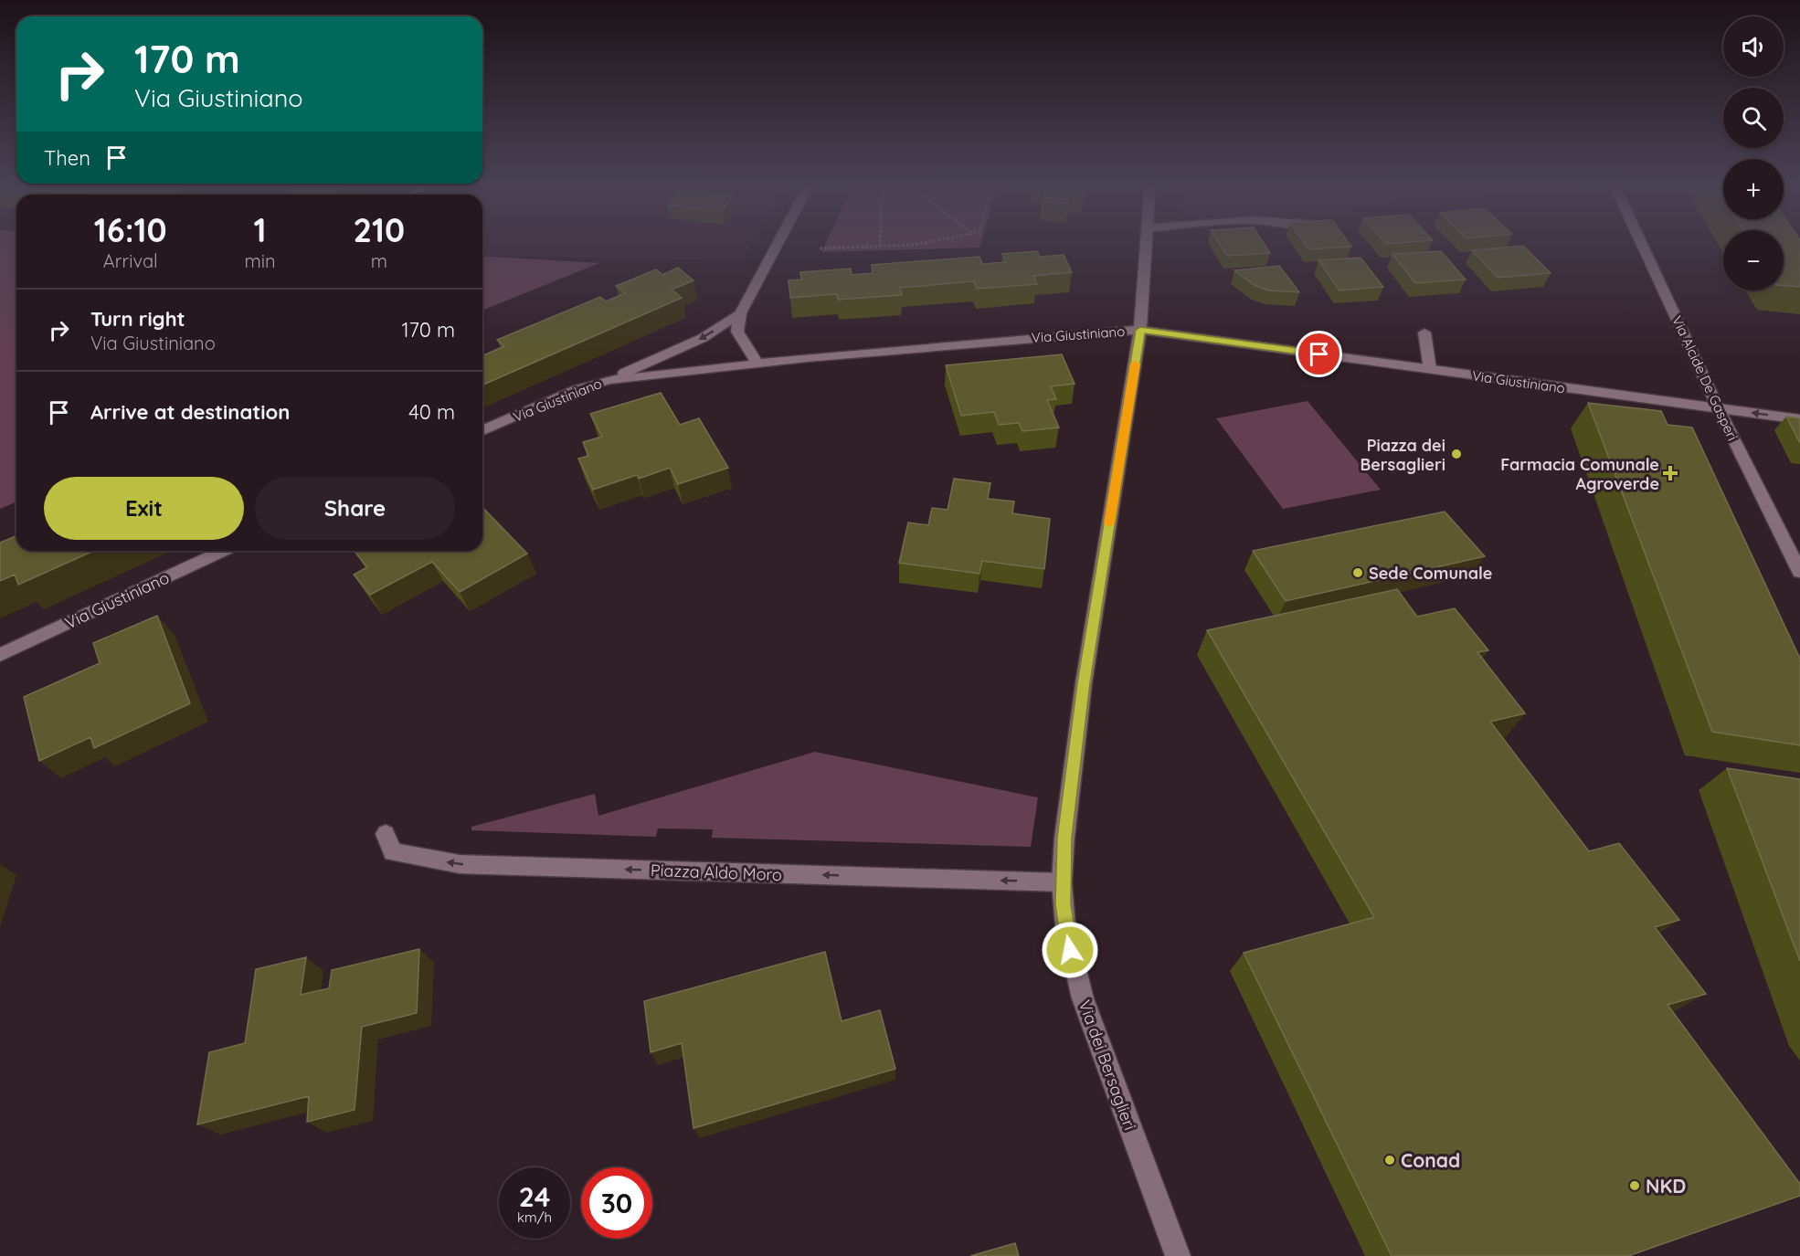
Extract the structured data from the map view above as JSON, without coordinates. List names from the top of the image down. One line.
{"streets":{"street":["Via Giustiniano","Via Alcide De Gasperi","Piazza Aldo Moro","Via dei Bersaglieri"]},"crossings":[["Via Giustiniano","Via Alcide De Gasperi"],["Via Giustiniano","Via dei Bersaglieri"],["Piazza Aldo Moro","Via dei Bersaglieri"]],"one_way":["Piazza Aldo Moro"],"places":{"other":["Piazza dei Bersaglieri","Sede Comunale","Conad","NKD"],"health":["Farmacia Comunale Agroverde"]},"page":{"map_buttons":["+","−"],"turn":["170 m","Via Giustiniano"],"then":"Then","eta":["16:10","Arrival","1","min","210","m"],"list":[{"name":"Turn right","note":"Via Giustiniano","value":"170 m"},{"name":"Arrive at destination","value":"40 m"}],"buttons":["Exit","Share"],"speed":"24 km/h","limit":"30"}}
